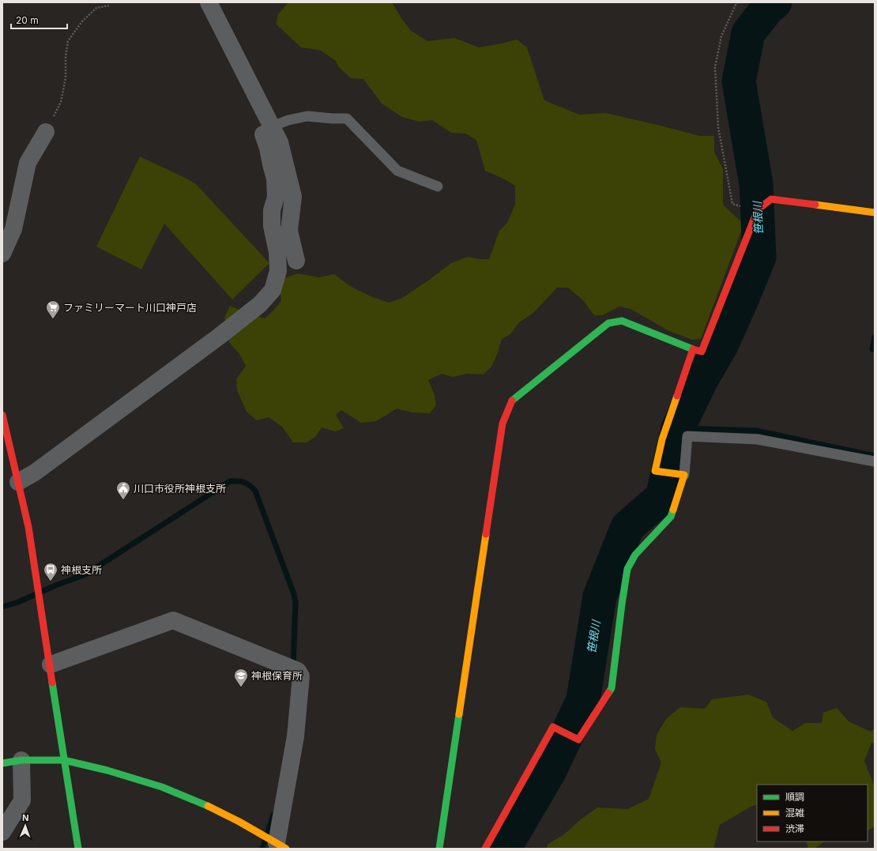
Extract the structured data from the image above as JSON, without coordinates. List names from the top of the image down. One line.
{"water":["笹根川"],"places":{"supermarket":["ファミリーマート川口神戸店"],"public building":["川口市役所神根支所"],"bus stop":["神根支所"],"school or university":["神根保育所"]},"legend":["順調","混雑","渋滞"],"scale_bar":"20 m","north":"top"}
